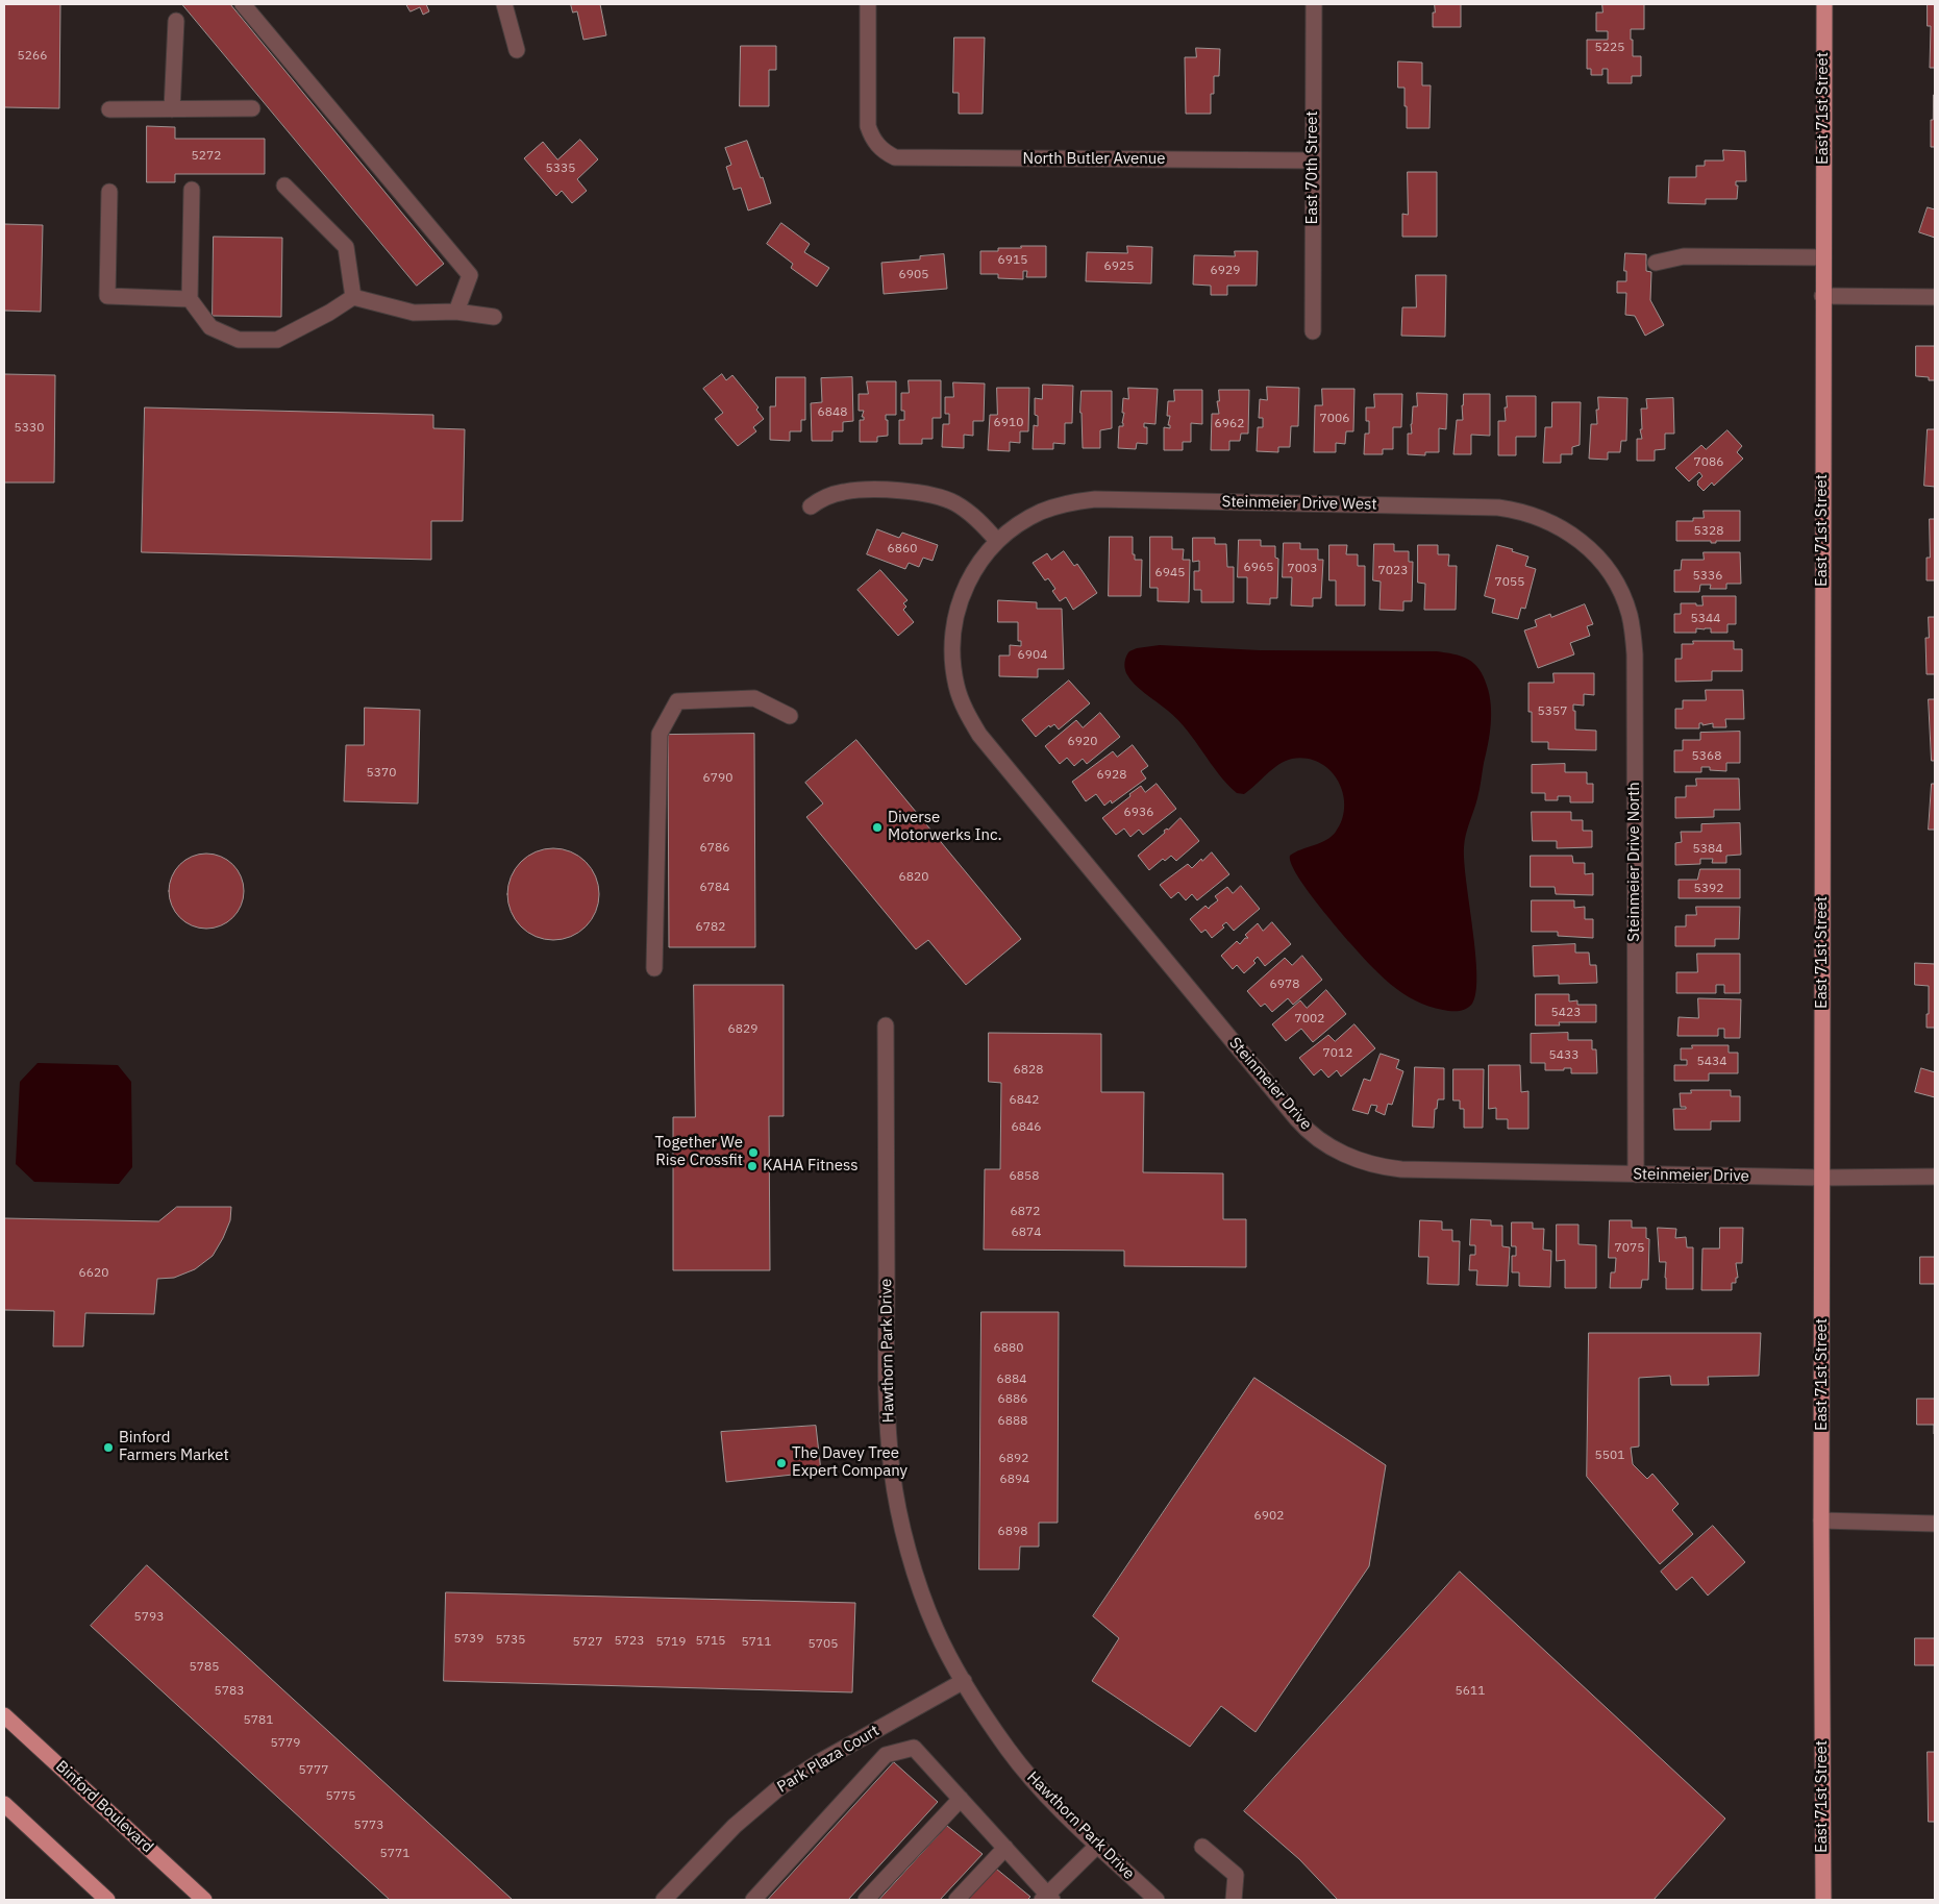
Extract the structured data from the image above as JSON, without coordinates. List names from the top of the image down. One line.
{"streets":{"main road":["East 71st Street","Binford Boulevard"],"street":["North Butler Avenue","East 70th Street","Steinmeier Drive West","Steinmeier Drive North","Steinmeier Drive","Hawthorn Park Drive","Park Plaza Court"]},"crossings":[["East 71st Street","Steinmeier Drive"],["North Butler Avenue","East 70th Street"],["Steinmeier Drive West","Steinmeier Drive North"],["Steinmeier Drive West","Steinmeier Drive"],["Steinmeier Drive North","Steinmeier Drive"],["Hawthorn Park Drive","Park Plaza Court"]],"places":["Diverse Motorwerks Inc.","Together We Rise Crossfit","KAHA Fitness","Binford Farmers Market","The Davey Tree Expert Company"],"house_numbers":["5225","5266","5272","5335","6915","6925","6929","6905","6848","7006","6910","6962","5330","7086","5328","6860","6965","7003","7023","6945","5336","7055","5344","6904","5357","6920","5368","5370","6928","6790","6936","6786","5384","6820","6784","5392","6782","6978","5423","7002","6829","7012","5433","5434","6828","6842","6846","6858","6872","6874","7075","6620","6880","6884","6886","6888","5501","6892","6894","6902","6898","5793","5739","5735","5723","5715","5727","5719","5711","5705","5785","5783","5611","5781","5779","5777","5775","5773","5771"]}
